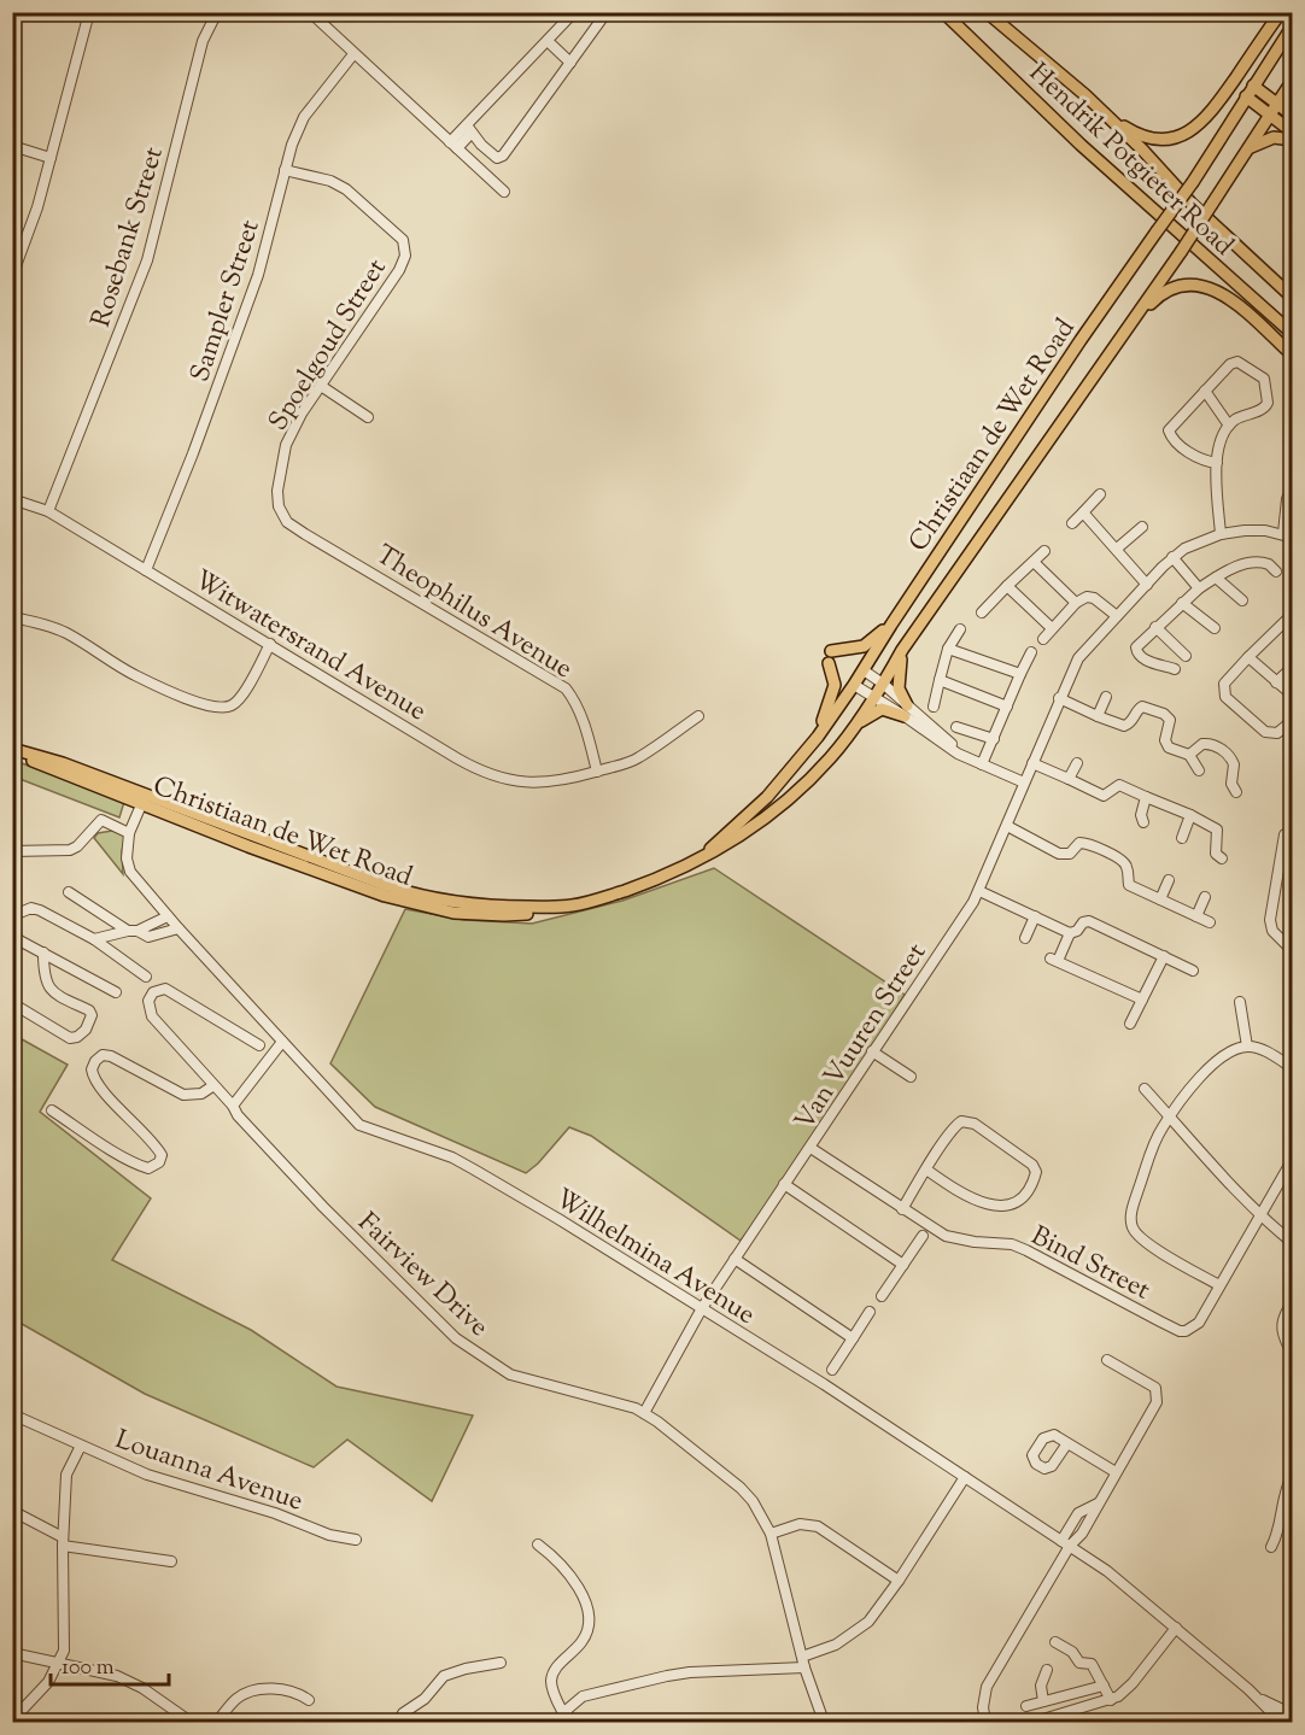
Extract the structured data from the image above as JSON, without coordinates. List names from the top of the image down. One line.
{"streets":{"main road":["Hendrik Potgieter Road","Christiaan de Wet Road"],"street":["Rosebank Street","Sampler Street","Spoelgoud Street","Theophilus Avenue","Witwatersrand Avenue","Van Vuuren Street","Wilhelmina Avenue","Bind Street","Fairview Drive","Louanna Avenue"]},"crossings":[["Rosebank Street","Witwatersrand Avenue"],["Sampler Street","Spoelgoud Street"],["Sampler Street","Witwatersrand Avenue"],["Spoelgoud Street","Theophilus Avenue"],["Christiaan de Wet Road","Wilhelmina Avenue"],["Theophilus Avenue","Witwatersrand Avenue"],["Van Vuuren Street","Wilhelmina Avenue"],["Van Vuuren Street","Bind Street"],["Van Vuuren Street","Fairview Drive"]],"scale_bar":"100 m"}
